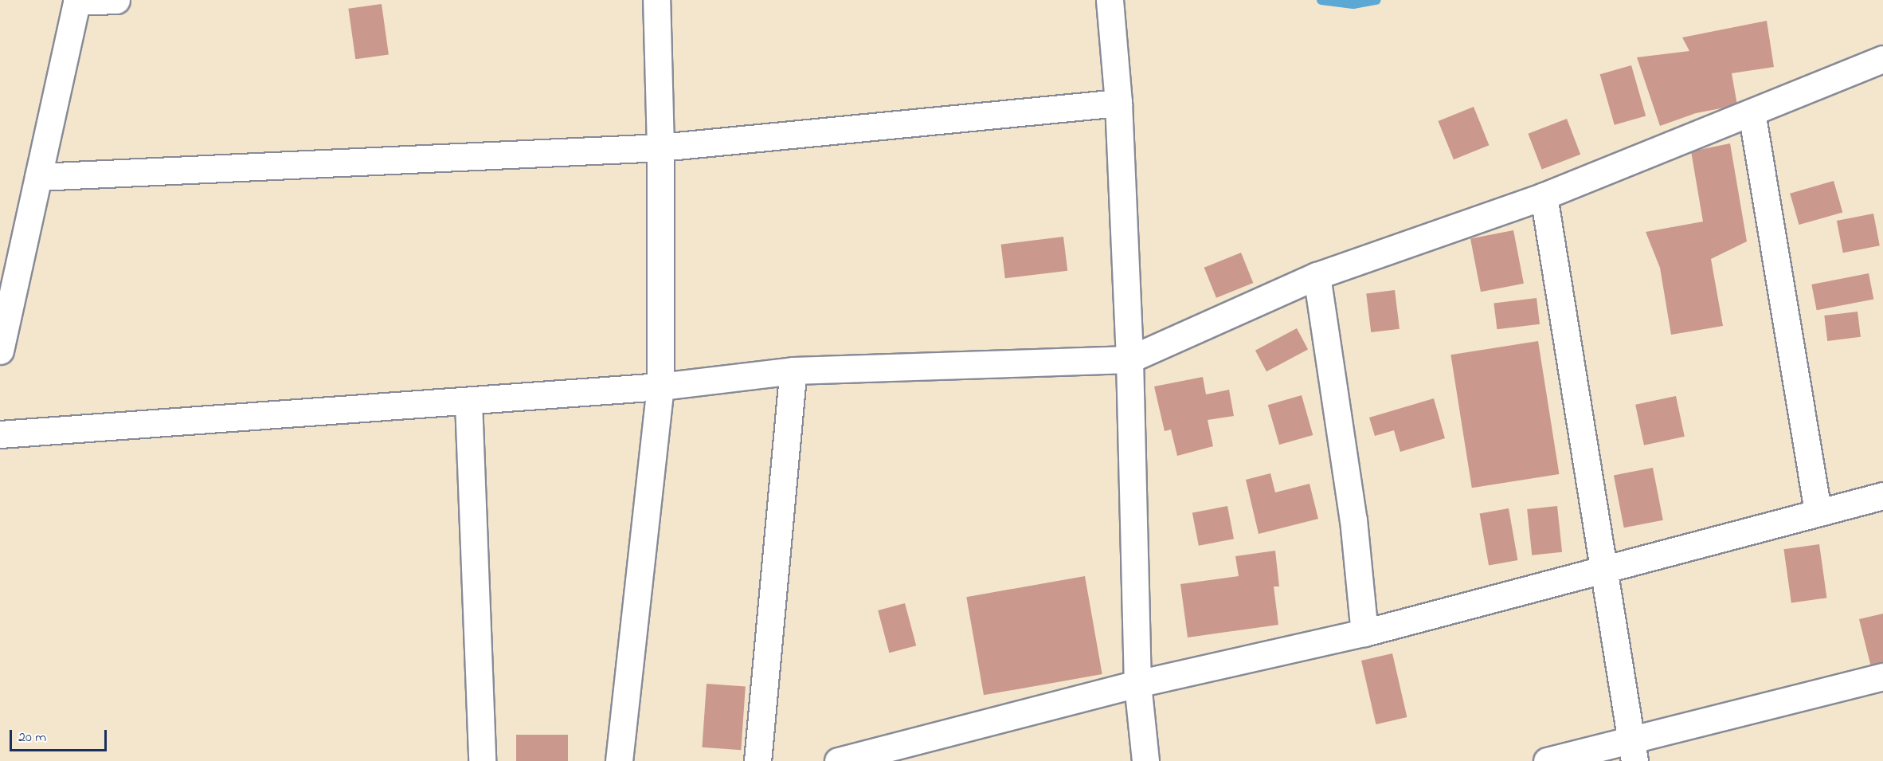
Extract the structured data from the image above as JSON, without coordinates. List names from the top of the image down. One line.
{"scale_bar":"20 m"}
